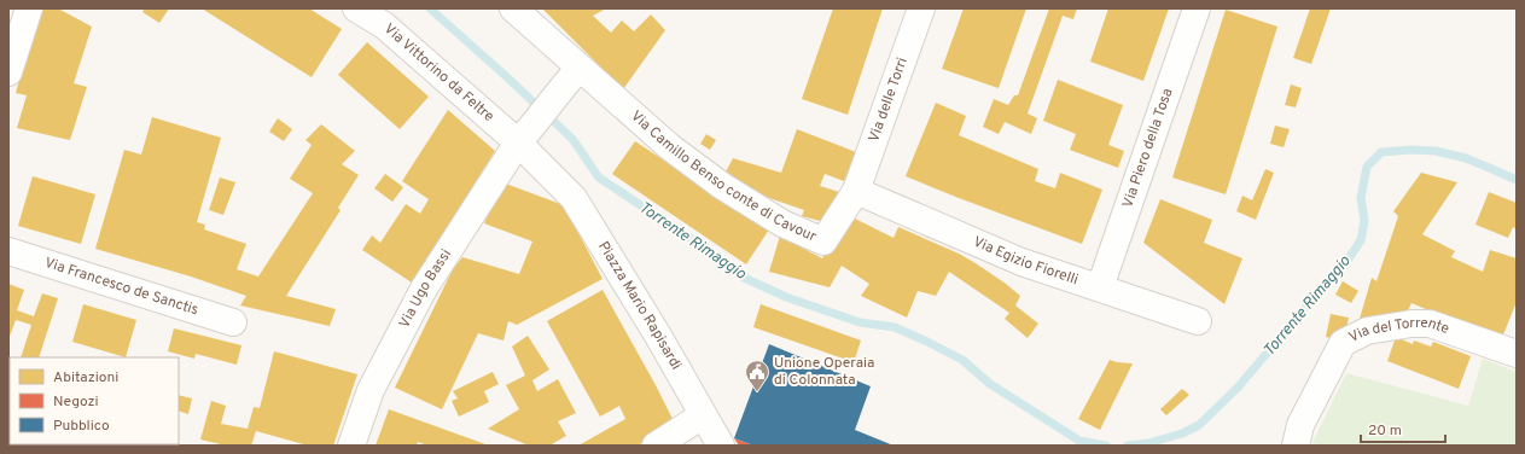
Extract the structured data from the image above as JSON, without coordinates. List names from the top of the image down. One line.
{"streets":{"street":["Via Vittorino da Feltre","Via delle Torri","Via Piero della Tosa","Via Camillo Benso conte di Cavour","Via Egizio Fiorelli","Via Francesco de Sanctis","Via Ugo Bassi","Piazza Mario Rapisardi","Via del Torrente"]},"crossings":[["Via Vittorino da Feltre","Via Ugo Bassi"],["Via Vittorino da Feltre","Piazza Mario Rapisardi"],["Via delle Torri","Via Camillo Benso conte di Cavour"],["Via delle Torri","Via Egizio Fiorelli"],["Via Piero della Tosa","Via Egizio Fiorelli"],["Via Camillo Benso conte di Cavour","Via Egizio Fiorelli"]],"water":["Torrente Rimaggio"],"places":{"public building":["Unione Operaia di Colonnata"]},"legend":["Abitazioni","Negozi","Pubblico"],"scale_bar":"20 m"}
